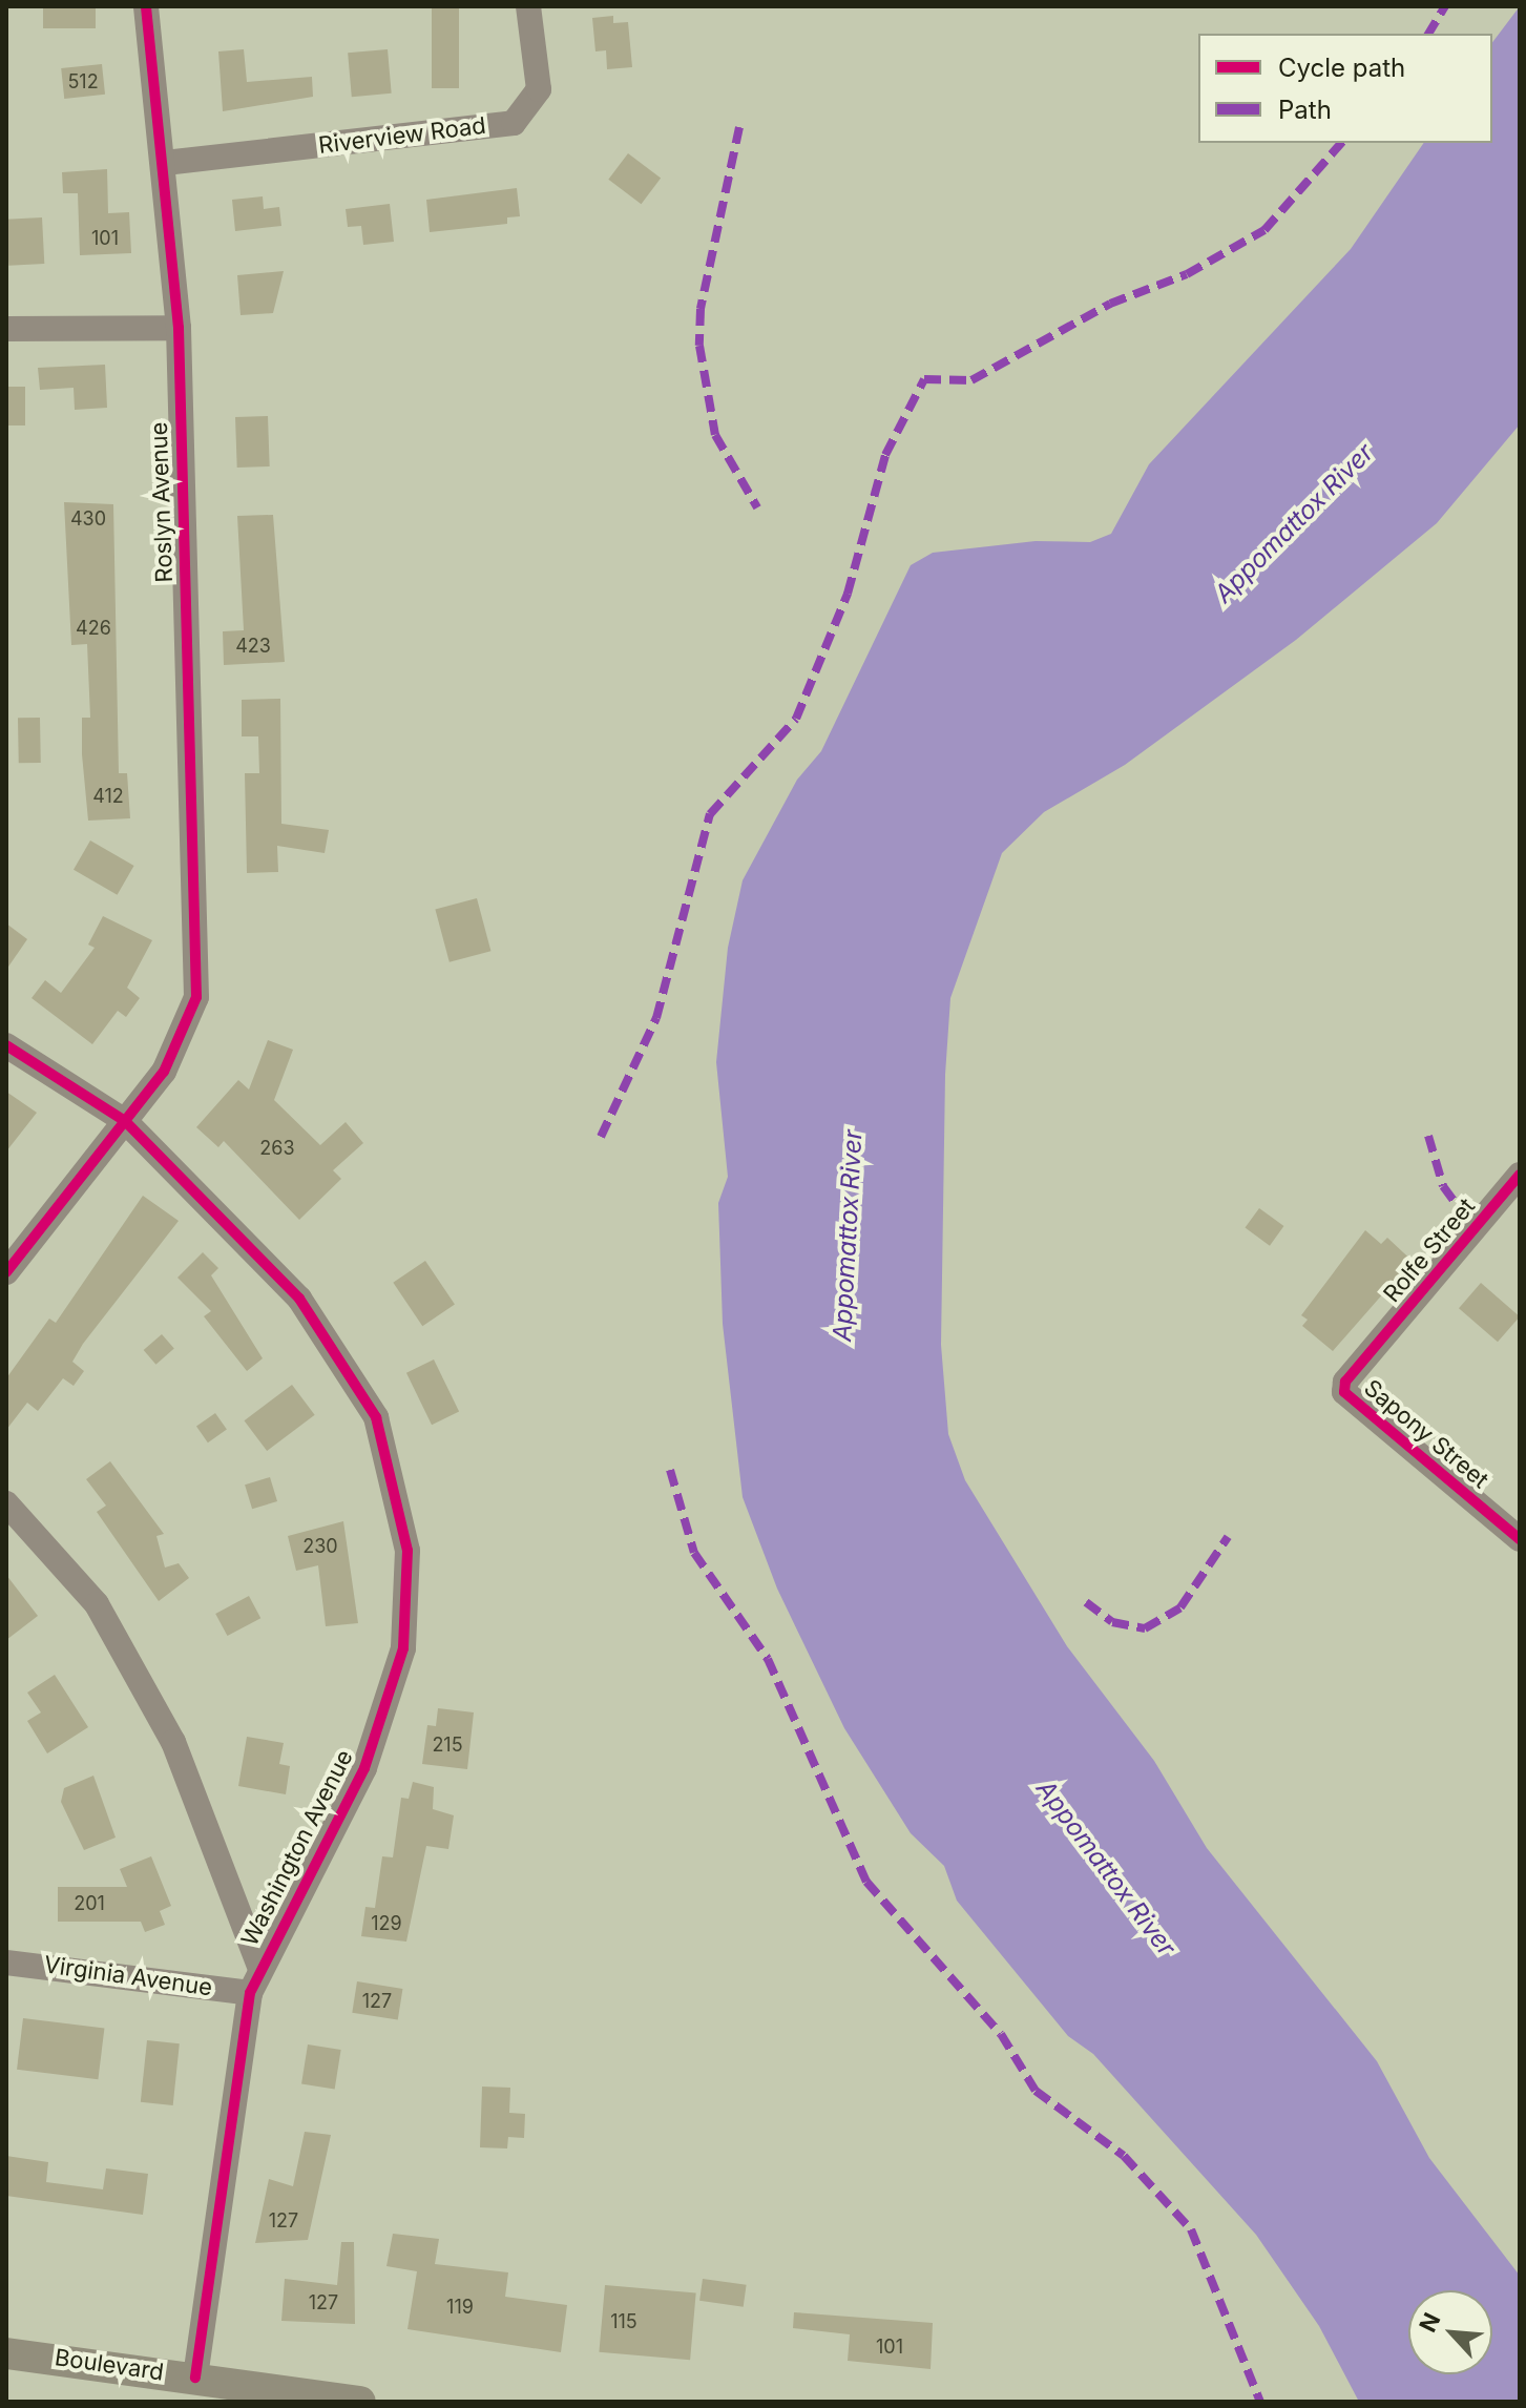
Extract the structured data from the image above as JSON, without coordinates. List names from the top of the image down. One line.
{"streets":{"main road":["Boulevard"],"street":["Riverview Road","Roslyn Avenue","Rolfe Street","Sapony Street","Washington Avenue","Virginia Avenue"]},"crossings":[["Riverview Road","Roslyn Avenue"],["Roslyn Avenue","Washington Avenue"],["Rolfe Street","Sapony Street"],["Washington Avenue","Virginia Avenue"],["Washington Avenue","Boulevard"]],"water":["Appomattox River"],"house_numbers":["512","101","430","426","423","412","263","230","215","201","129","127","127","127","119","115","101"],"legend":["Cycle path","Path"],"north":"top left"}
